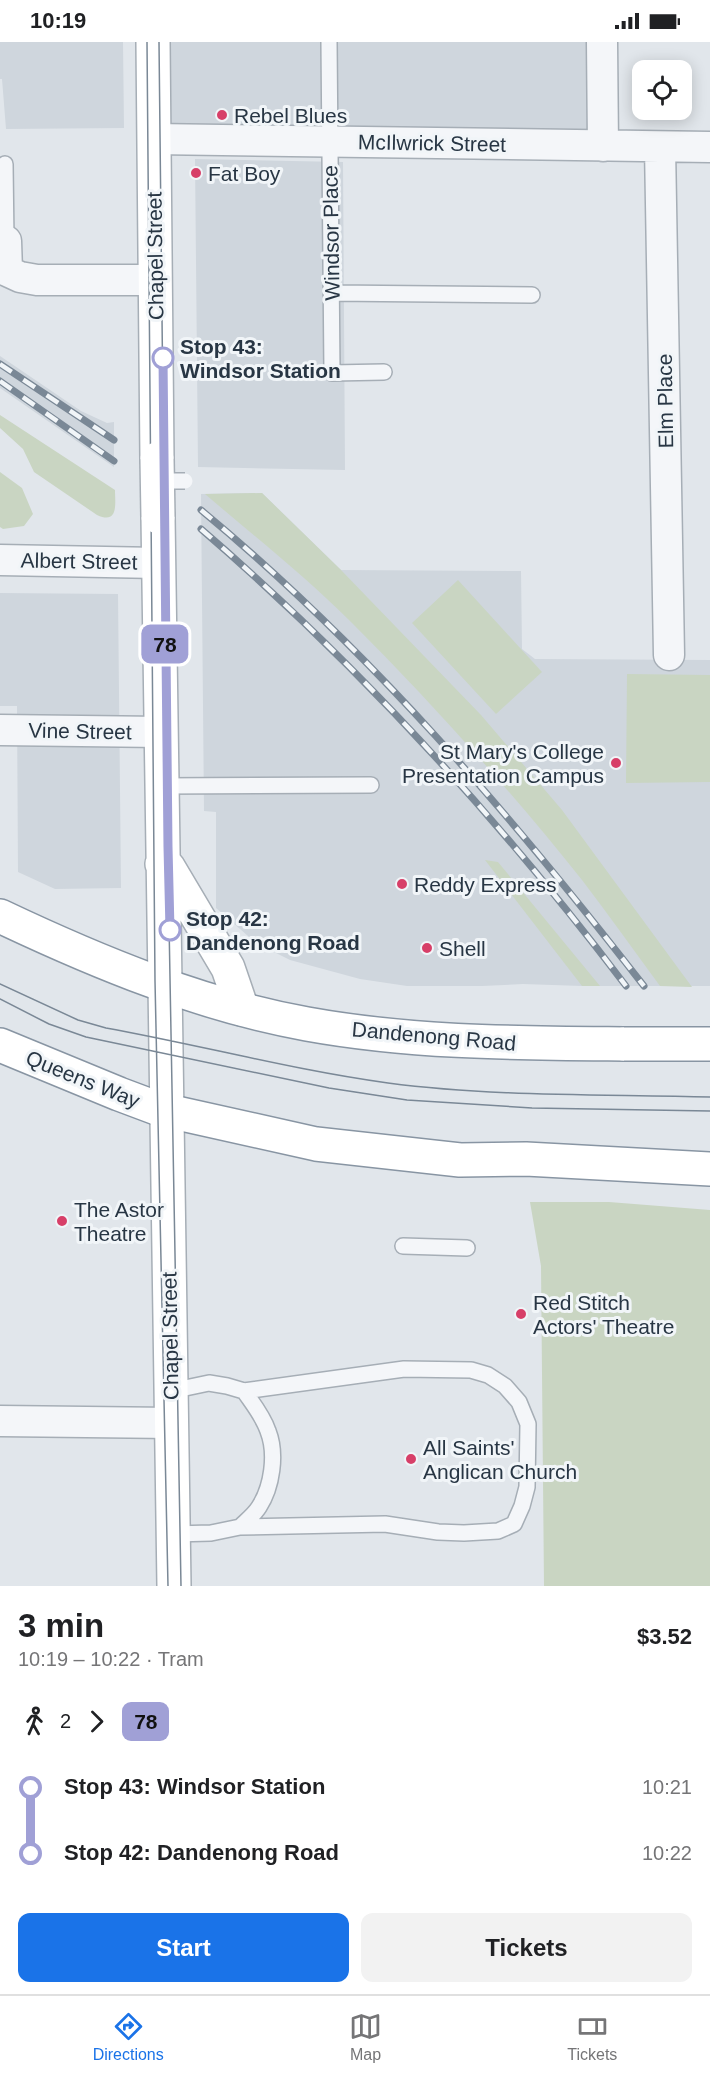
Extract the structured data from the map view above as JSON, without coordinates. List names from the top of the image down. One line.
{"streets":{"main road":["Chapel Street","Dandenong Road","Queens Way"],"street":["McIlwrick Street","Elm Place","Albert Street","Vine Street"],"lane":["Windsor Place"]},"crossings":[["McIlwrick Street","Windsor Place"],["McIlwrick Street","Chapel Street"],["McIlwrick Street","Elm Place"],["Chapel Street","Albert Street"],["Chapel Street","Vine Street"],["Chapel Street","Dandenong Road"],["Chapel Street","Queens Way"]],"places":["Rebel Blues","Fat Boy","Stop 43: Windsor Station","St Mary's College Presentation Campus","Reddy Express","Stop 42: Dandenong Road","Shell","The Astor Theatre","Red Stitch Actors' Theatre","All Saints' Anglican Church"],"lines":["tram line 78"],"page":{"status":"10:19","on_map":"78","heading":["3 min","10:19 – 10:22 · Tram","$3.52"],"legs":["2","78"],"list":[{"name":"Stop 43: Windsor Station","value":"10:21"},{"name":"Stop 42: Dandenong Road","value":"10:22"}],"buttons":["Start","Tickets"],"tabs":["Directions","Map","Tickets"]}}
